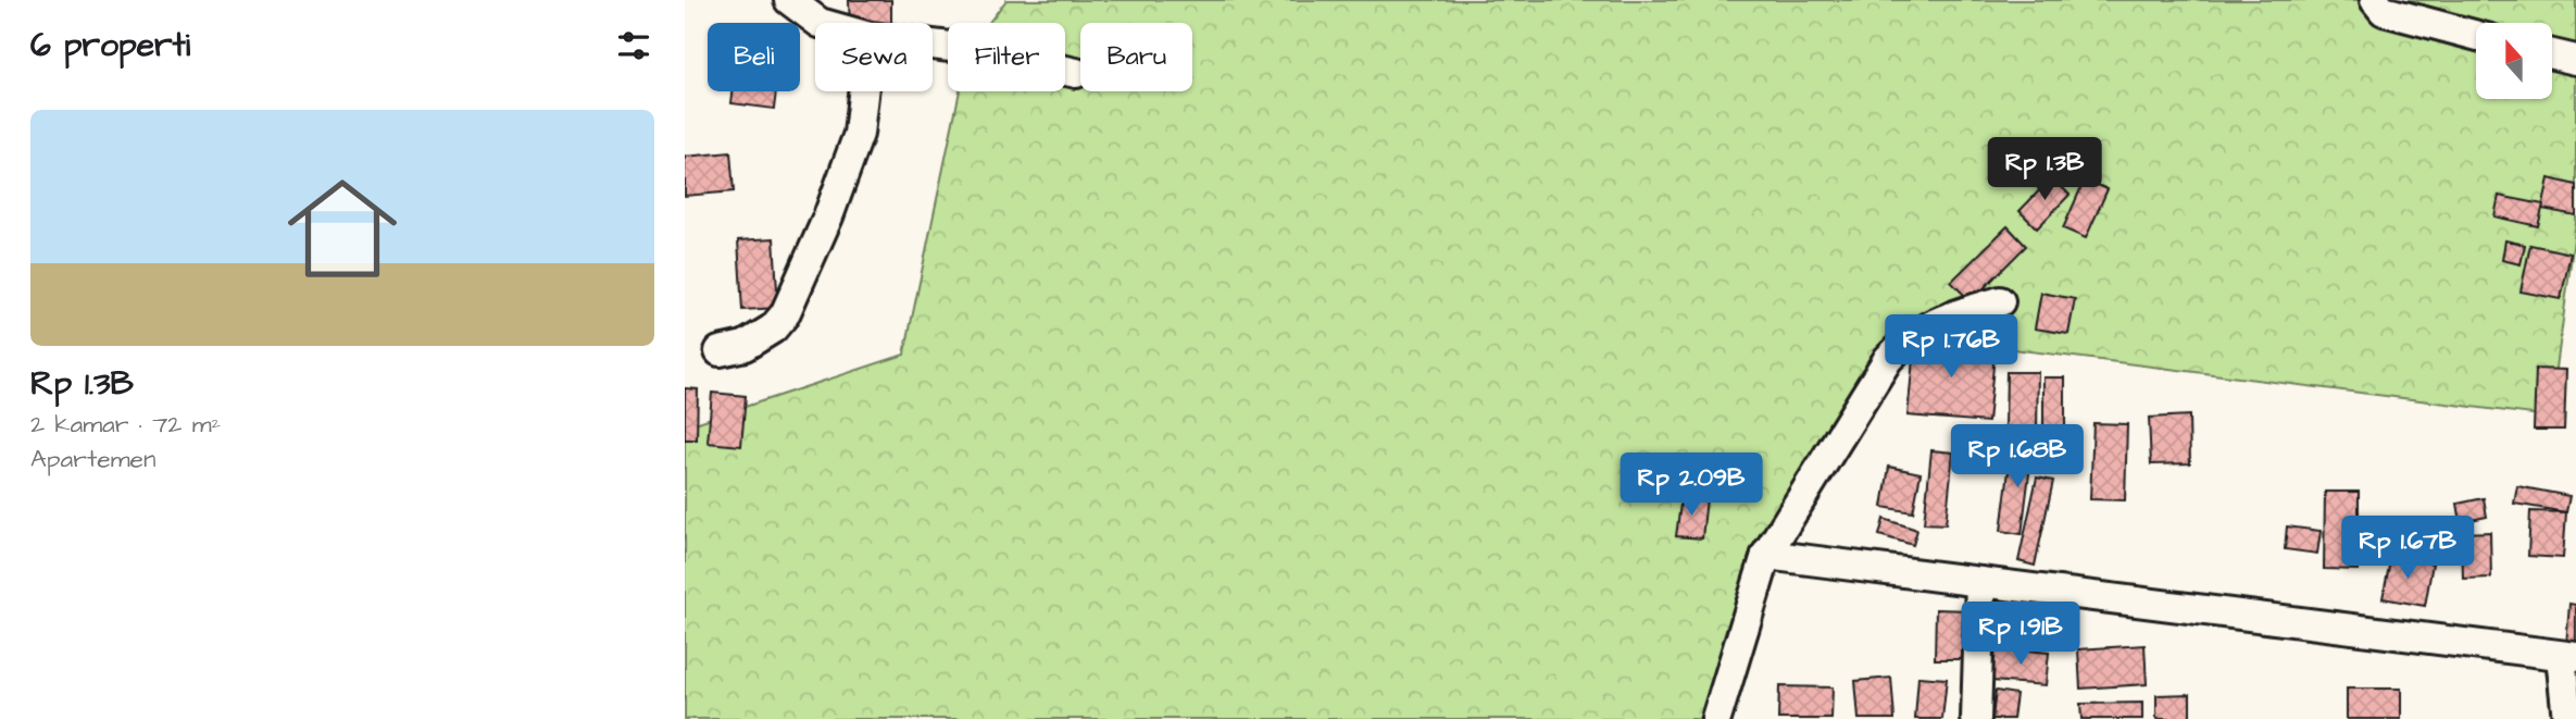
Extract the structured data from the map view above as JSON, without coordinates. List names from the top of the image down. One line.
{"north":"top","page":{"heading":"6 properti","chip":["Beli","Sewa","Filter","Baru"],"list":[{"name":"Rp 1.3B","note":"2 kamar · 72 m² · Apartemen"}],"price":["Rp 1.3B","Rp 1.76B","Rp 1.68B","Rp 2.09B","Rp 1.67B","Rp 1.91B"]}}
